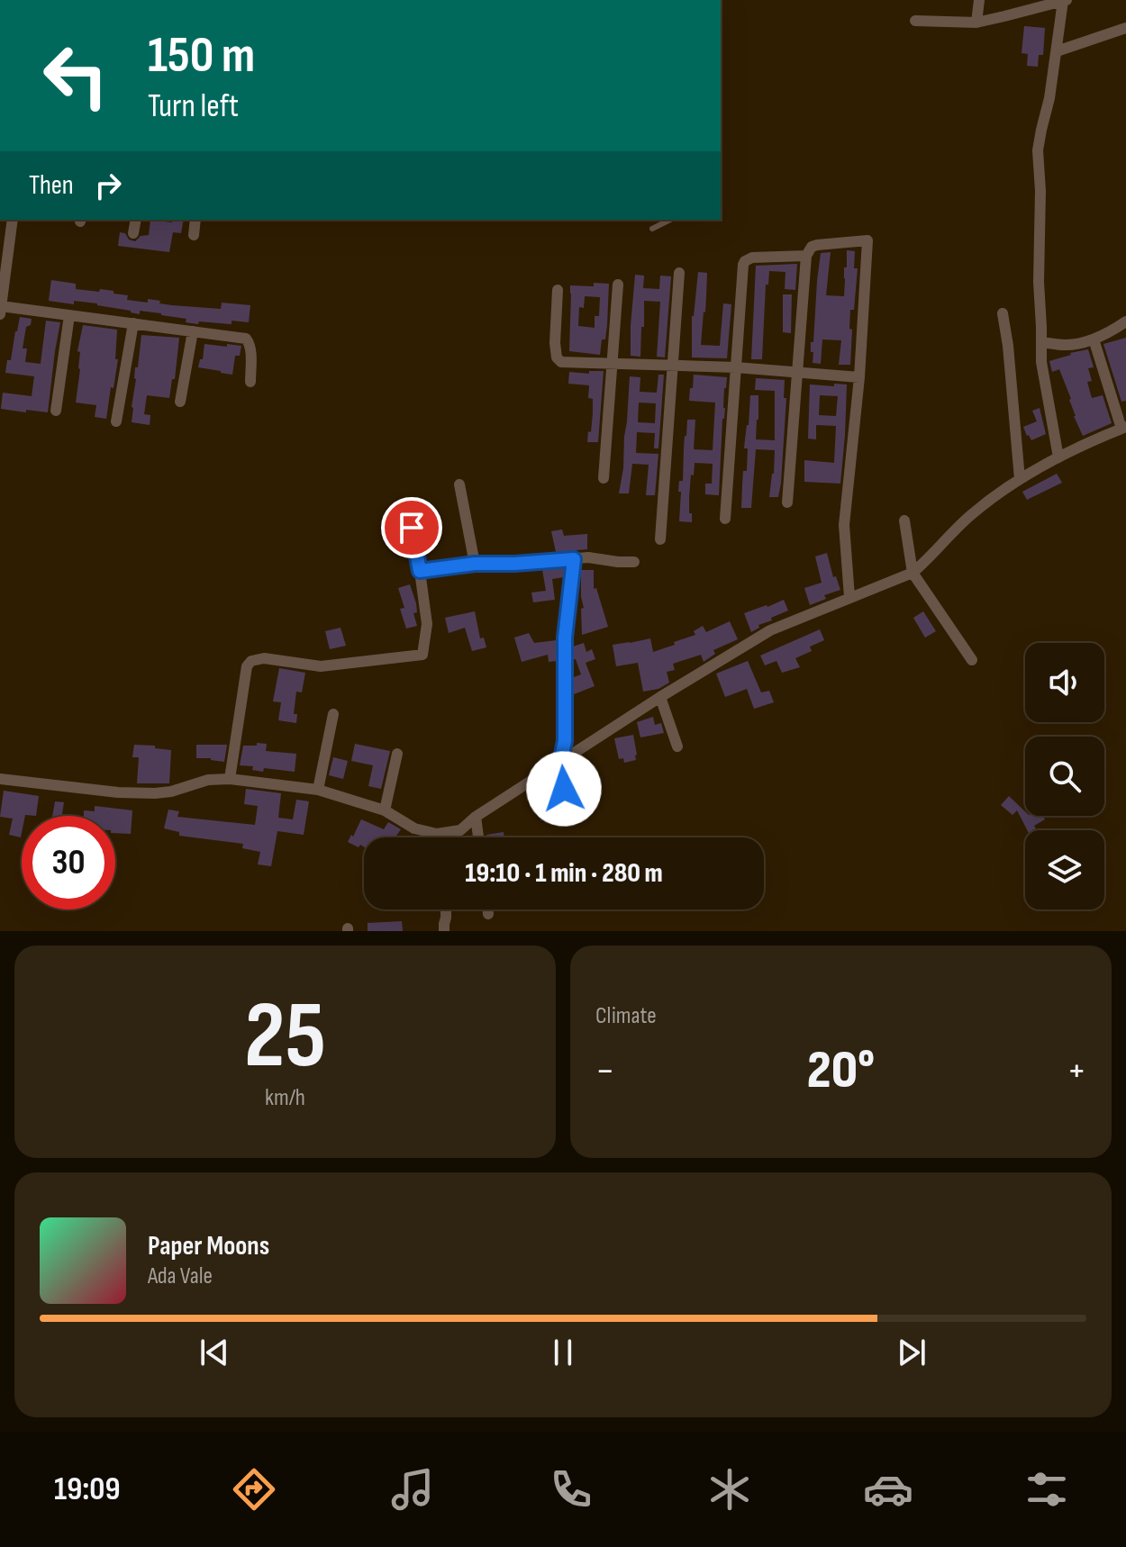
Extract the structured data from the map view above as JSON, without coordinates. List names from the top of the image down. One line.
{"page":{"turn":["150 m","Turn left"],"then":"Then","limit":"30","trip":"19:10 · 1 min · 280 m","tile":[["25","km/h"],"Climate"],"heat":["−","20°","+"],"song":["Paper Moons","Ada Vale"],"tabs":"19:09"}}
